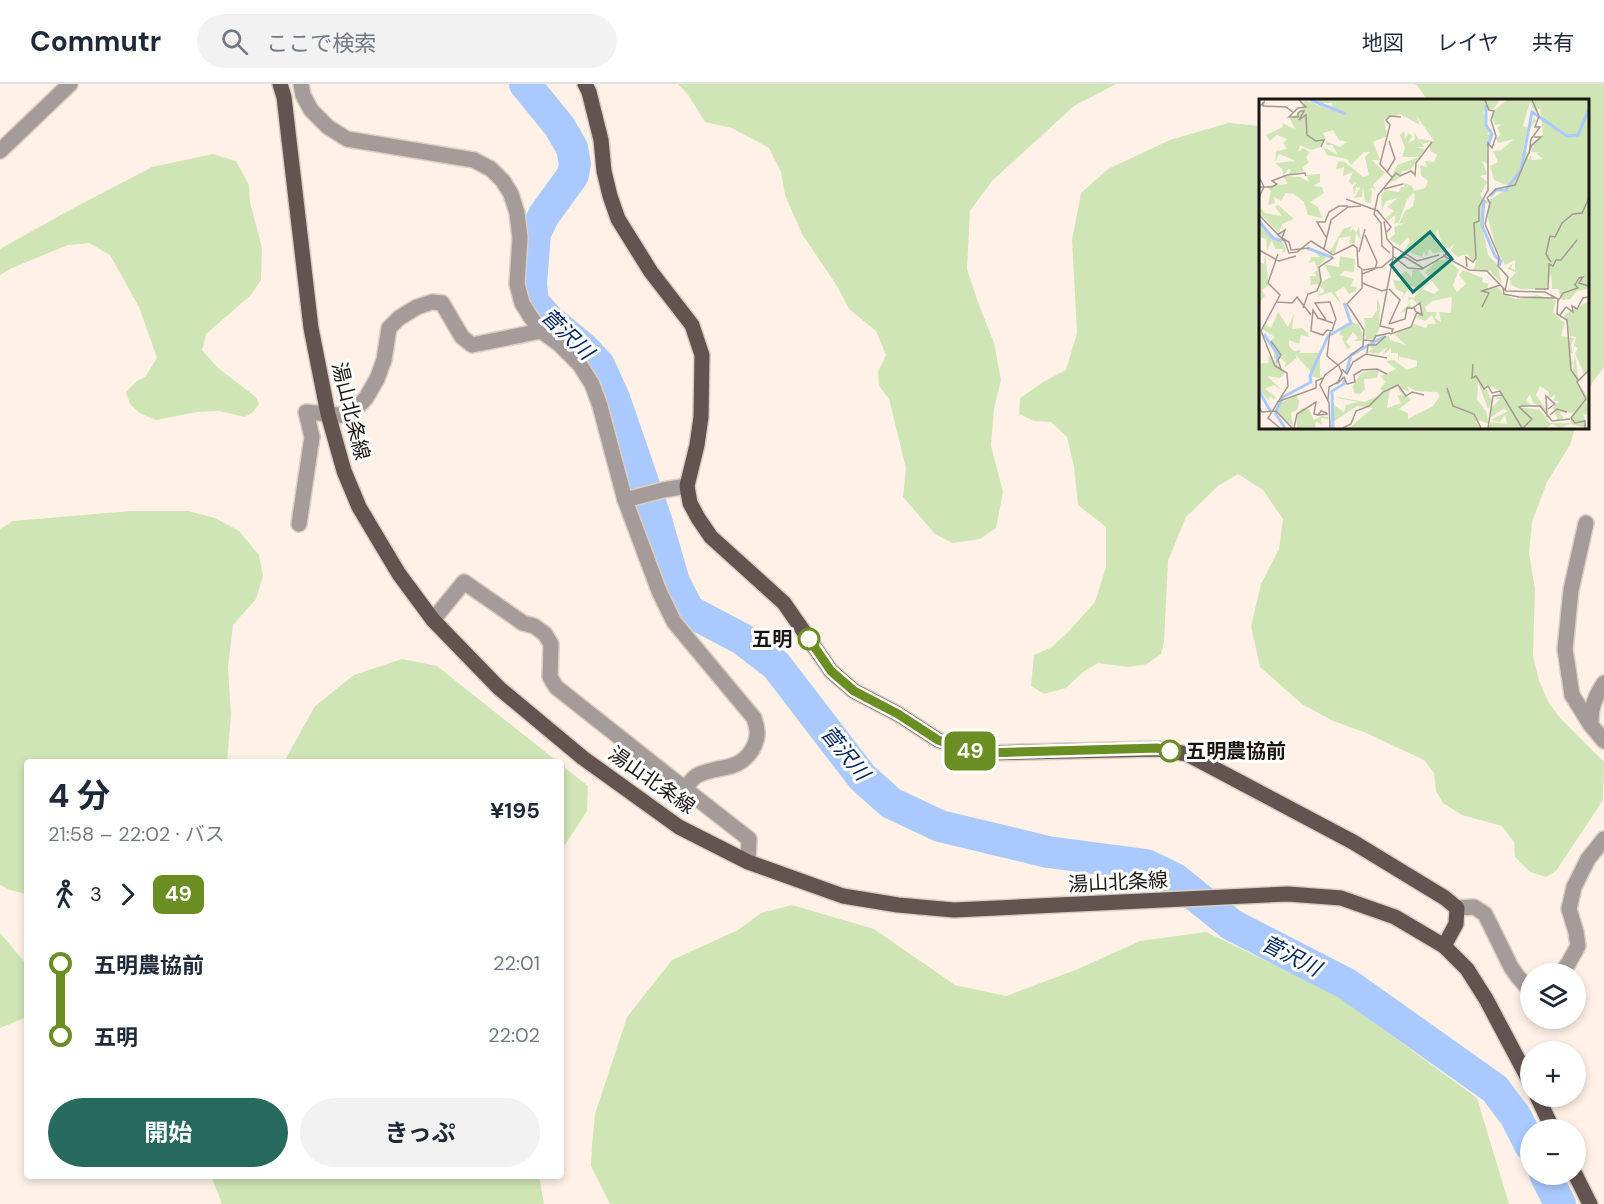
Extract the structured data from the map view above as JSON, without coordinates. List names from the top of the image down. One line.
{"streets":{"main road":["湯山北条線"]},"water":["菅沢川"],"places":["五明","五明農協前"],"lines":["bus line 49"],"page":{"header":"Commutr","search":"ここで検索","nav":["地図","レイヤ","共有"],"on_map":"49","heading":["4 分","21:58 – 22:02 · バス","¥195"],"legs":["3","49"],"list":[{"name":"五明農協前","value":"22:01"},{"name":"五明","value":"22:02"}],"map_buttons":["+","−"],"buttons":["開始","きっぷ"]}}
